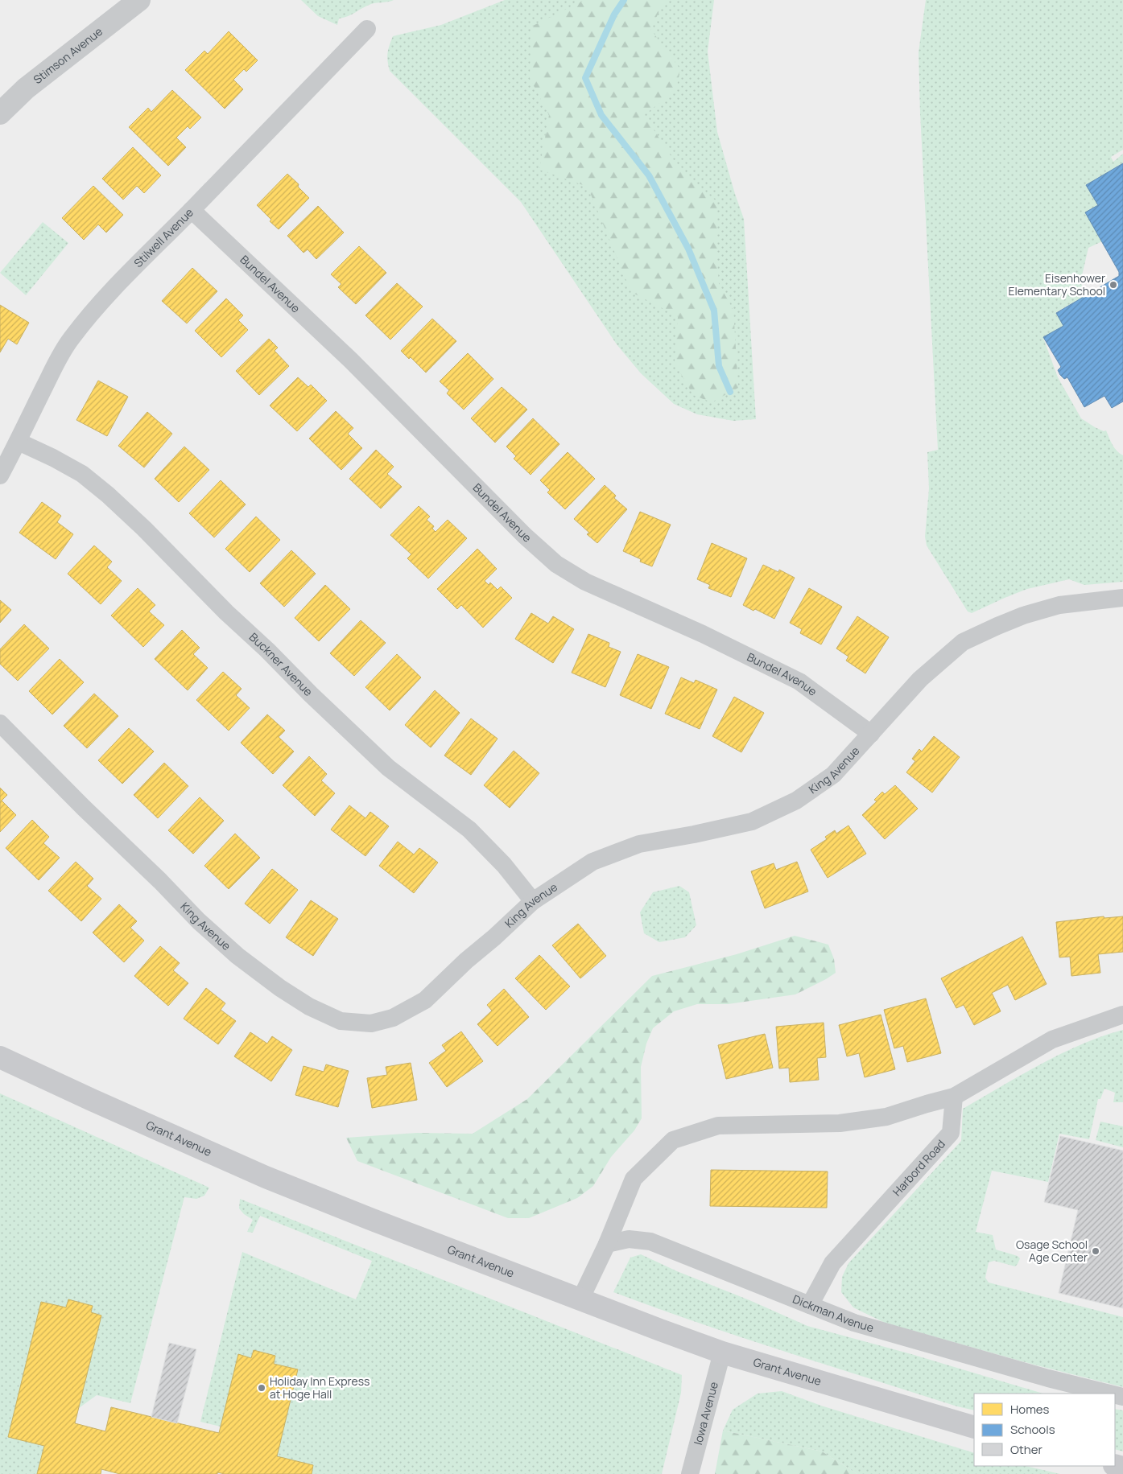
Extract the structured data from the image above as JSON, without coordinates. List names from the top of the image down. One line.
{"streets":{"main road":["Grant Avenue"],"street":["Stimson Avenue","Stilwell Avenue","Bundel Avenue","Buckner Avenue","King Avenue","Harbord Road","Dickman Avenue","Iowa Avenue"]},"crossings":[["Stilwell Avenue","Bundel Avenue"],["Stilwell Avenue","Buckner Avenue"],["Bundel Avenue","King Avenue"],["Buckner Avenue","King Avenue"],["Grant Avenue","Iowa Avenue"],["Harbord Road","Dickman Avenue"]],"places":["Eisenhower Elementary School","Osage School Age Center","Holiday Inn Express at Hoge Hall"],"legend":["Homes","Schools","Other"]}
